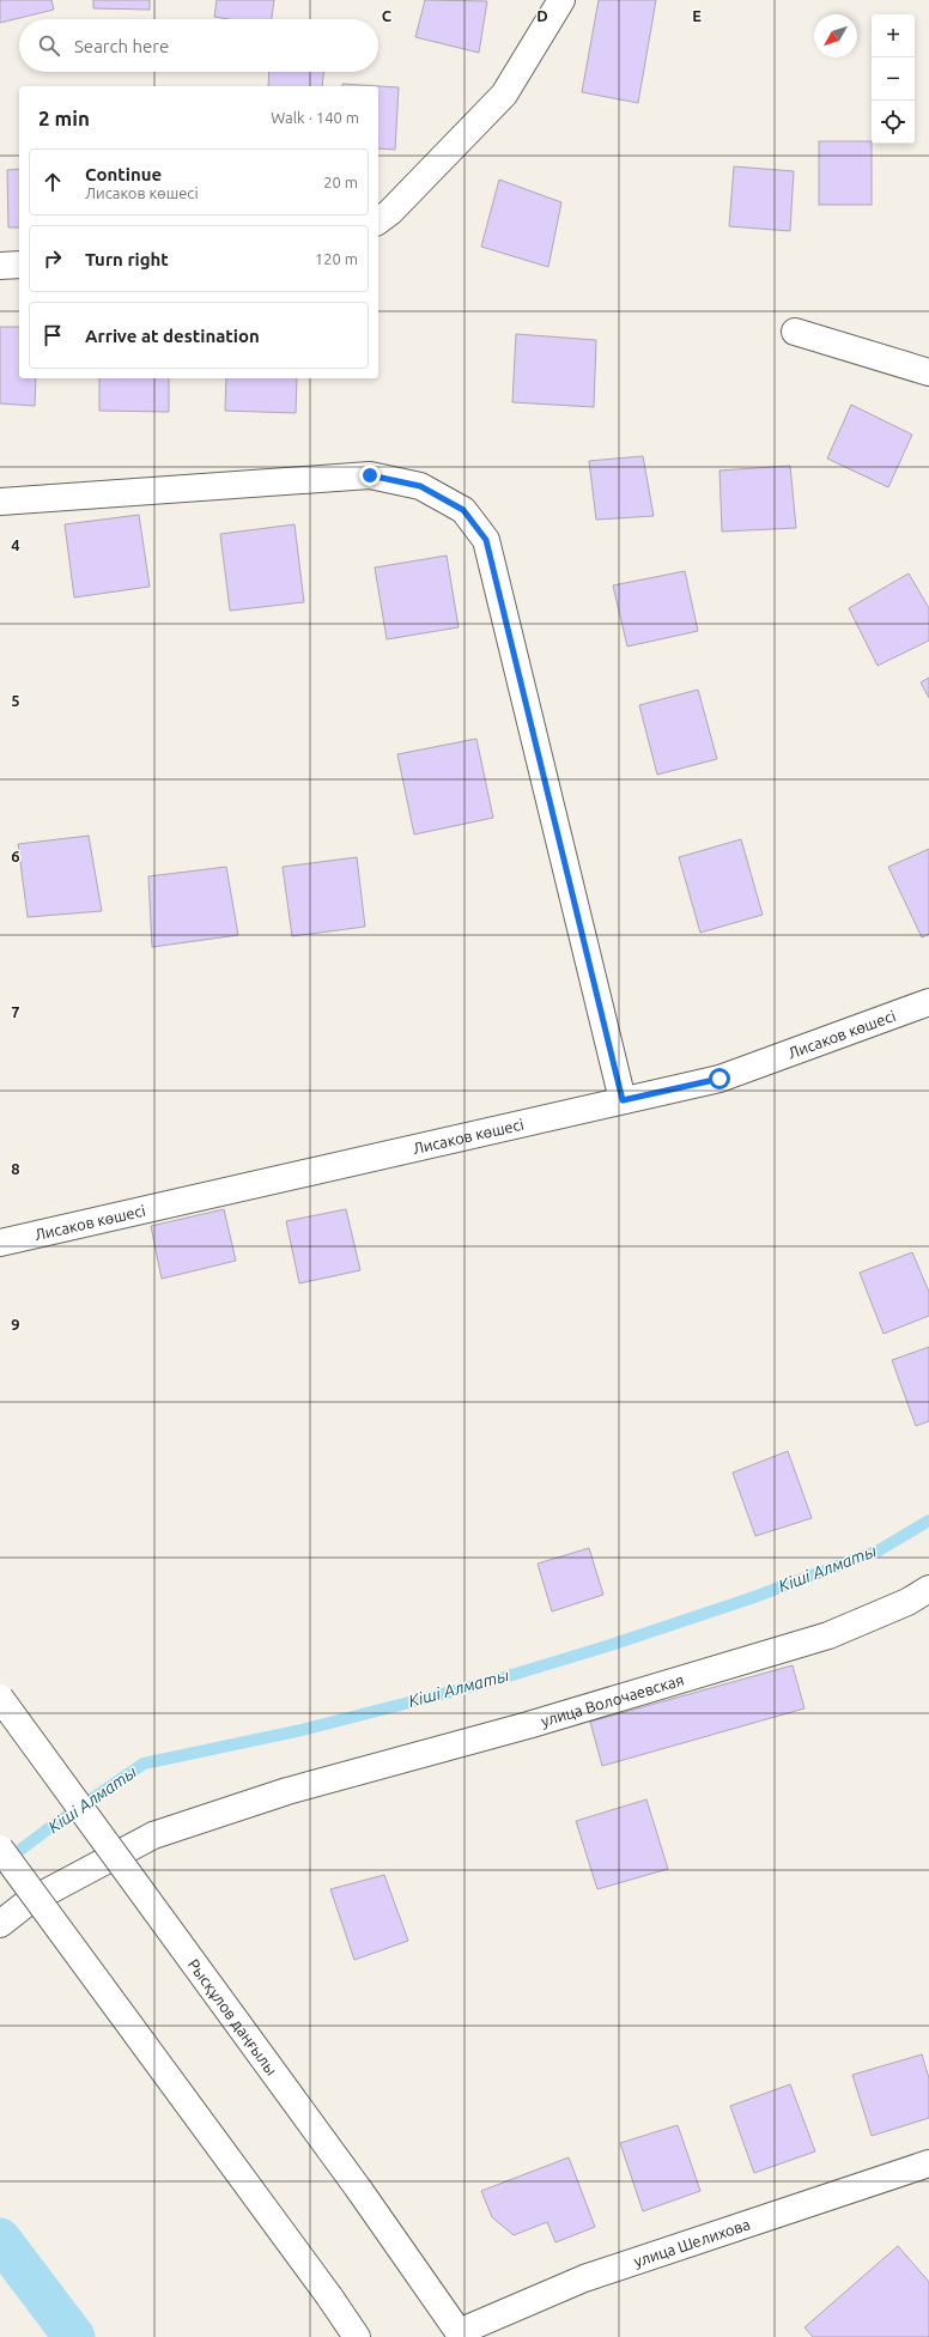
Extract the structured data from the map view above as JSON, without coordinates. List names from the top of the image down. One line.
{"streets":{"street":["Лисаков көшесі","улица Волочаевская","Рысқұлов даңғылы","улица Шелихова"]},"crossings":[["Рысқұлов даңғылы","улица Шелихова"]],"water":["Кіші Алматы"],"north":"bottom left","page":{"map_buttons":["+","−"],"search":"Search here","heading":["2 min","Walk · 140 m"],"list":[["Continue","Лисаков көшесі","20 m"],["Turn right","120 m"],"Arrive at destination"]},"grid":{"columns":["C","D","E"],"rows":["4","5","6","7","8","9"]}}
